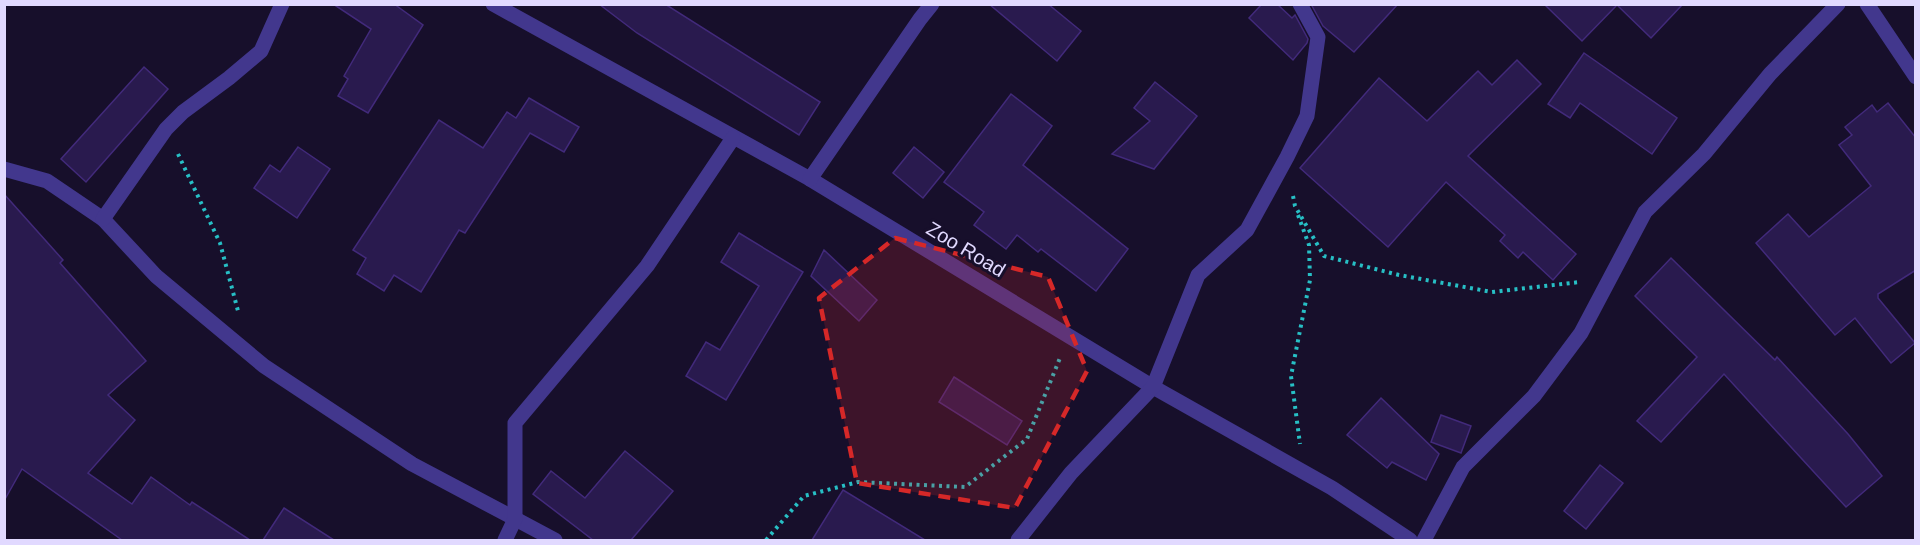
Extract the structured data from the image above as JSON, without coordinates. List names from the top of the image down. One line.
{"streets":{"street":["Zoo Road"]}}
